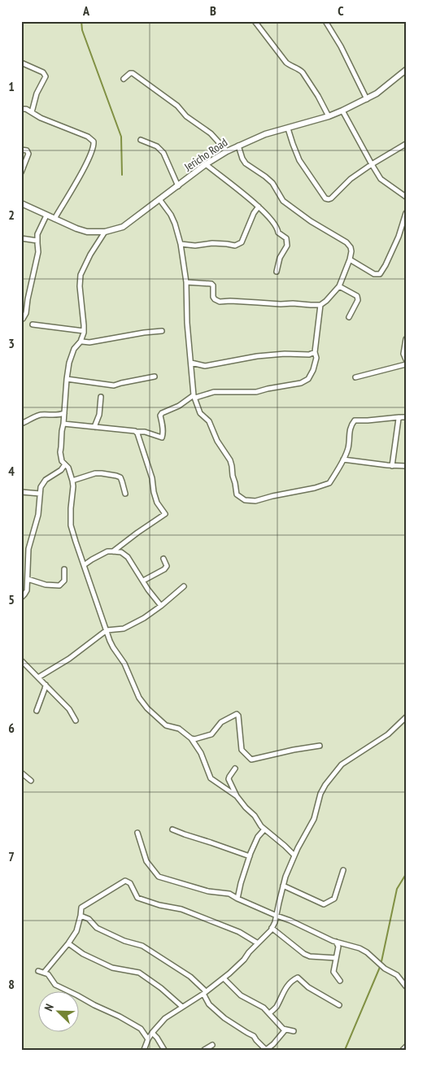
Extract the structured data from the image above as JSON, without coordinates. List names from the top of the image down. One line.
{"streets":{"street":["Jericho Road"]},"north":"top left","grid":{"columns":["A","B","C"],"rows":["1","2","3","4","5","6","7","8"]}}
